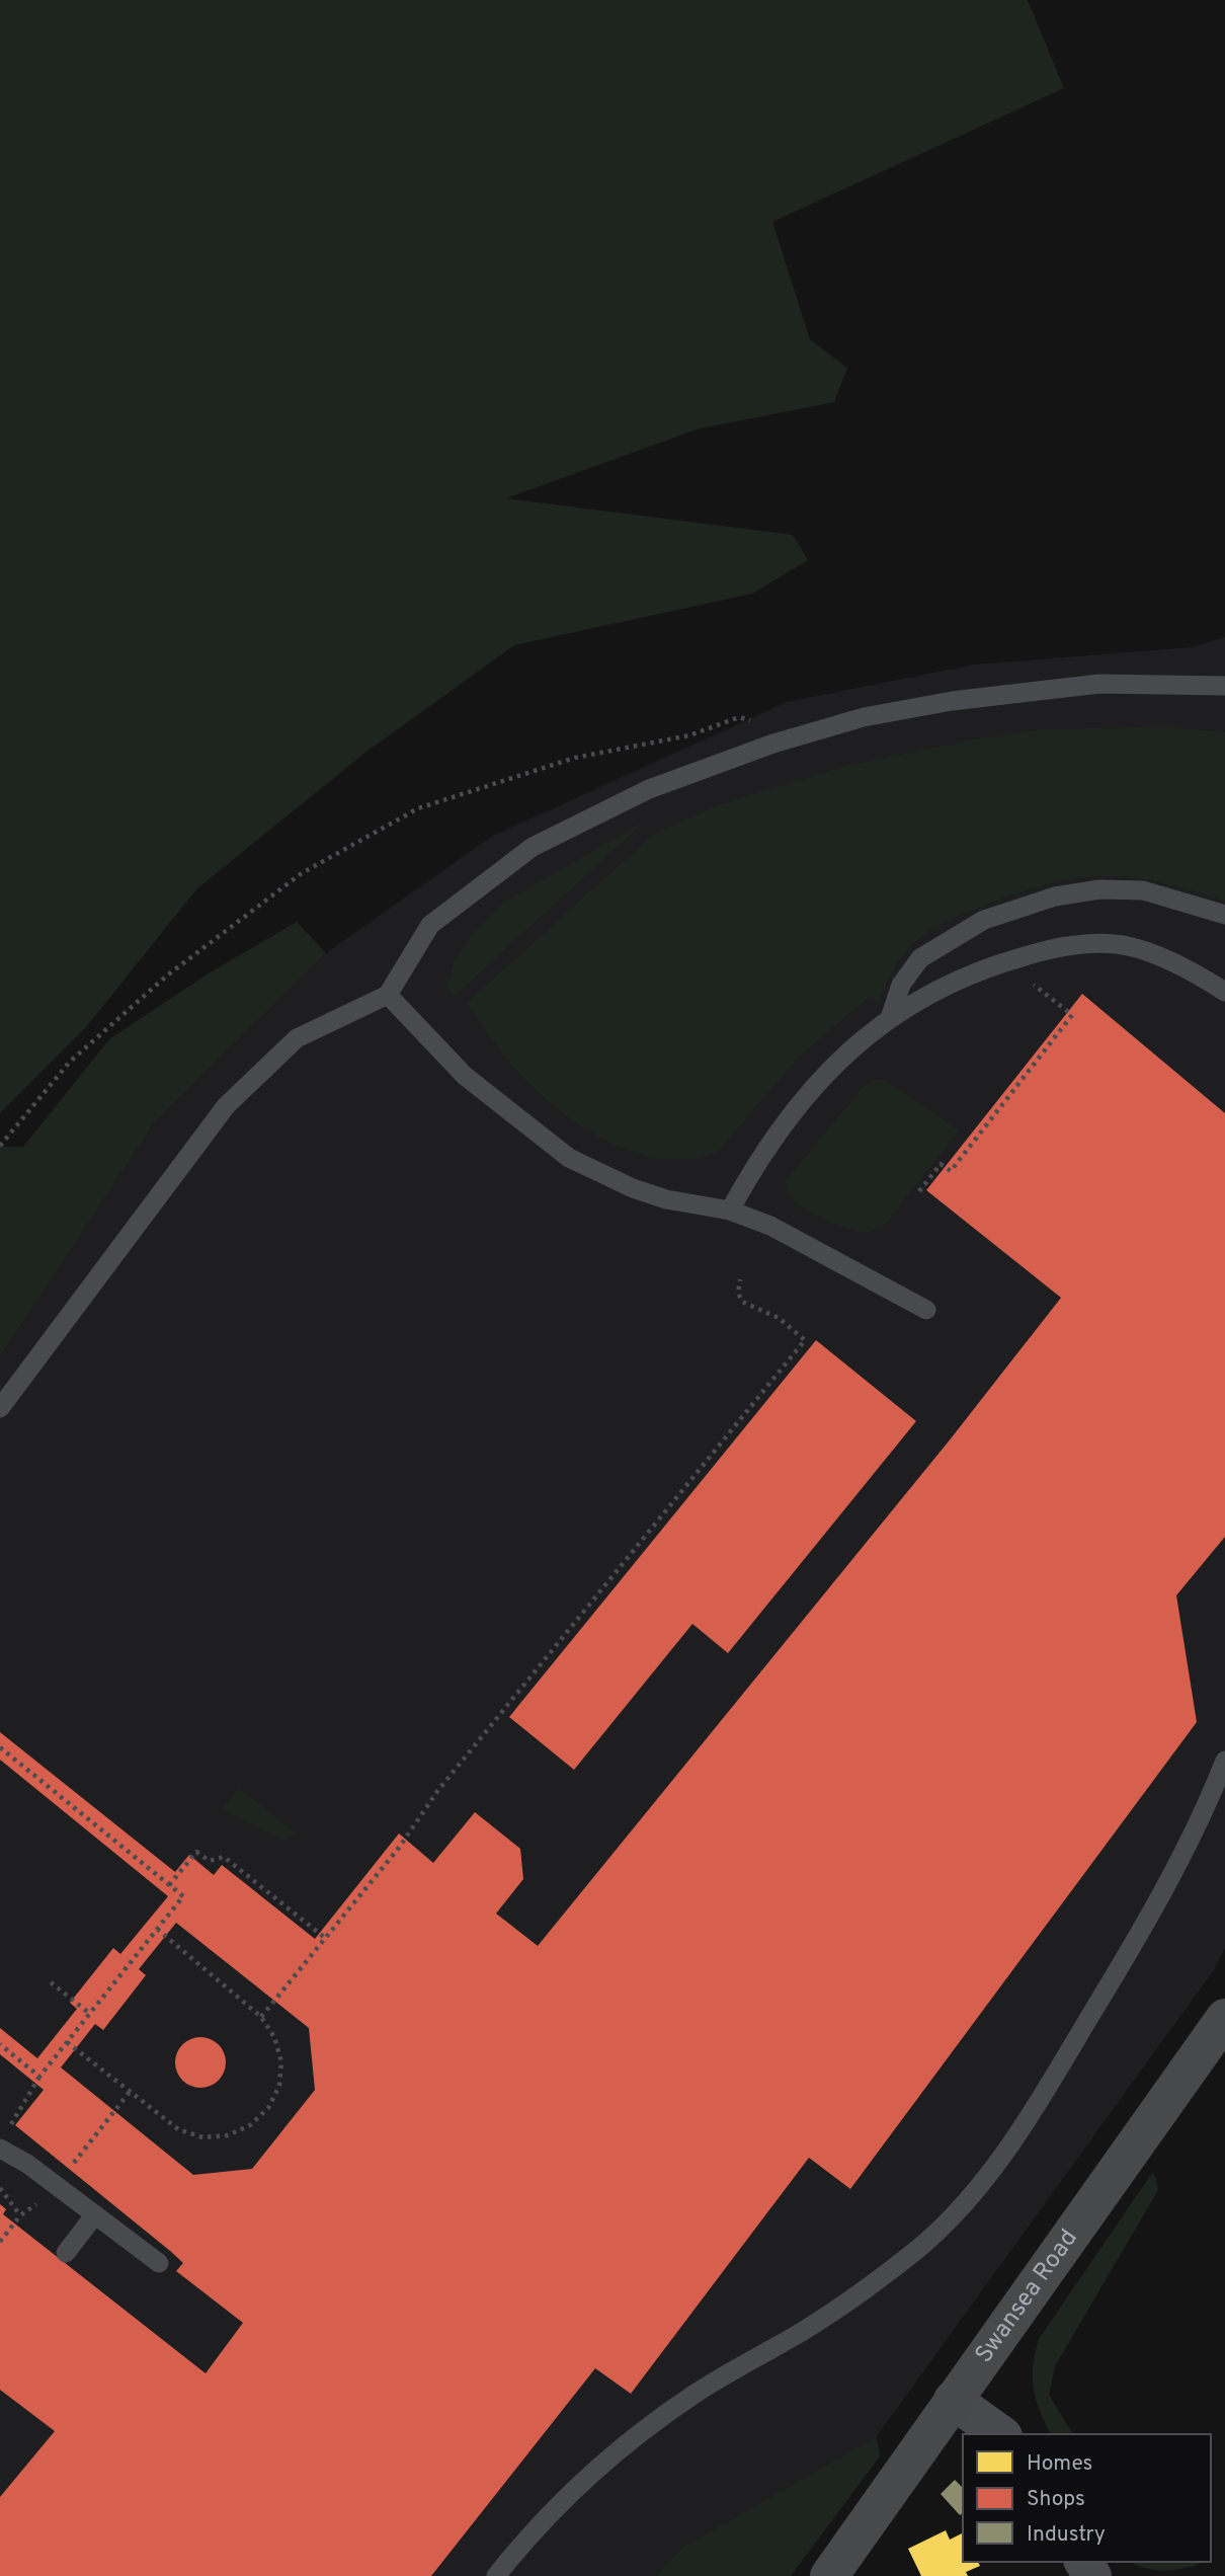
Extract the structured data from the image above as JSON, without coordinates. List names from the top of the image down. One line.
{"streets":{"street":["Swansea Road"]},"legend":["Homes","Shops","Industry"]}
